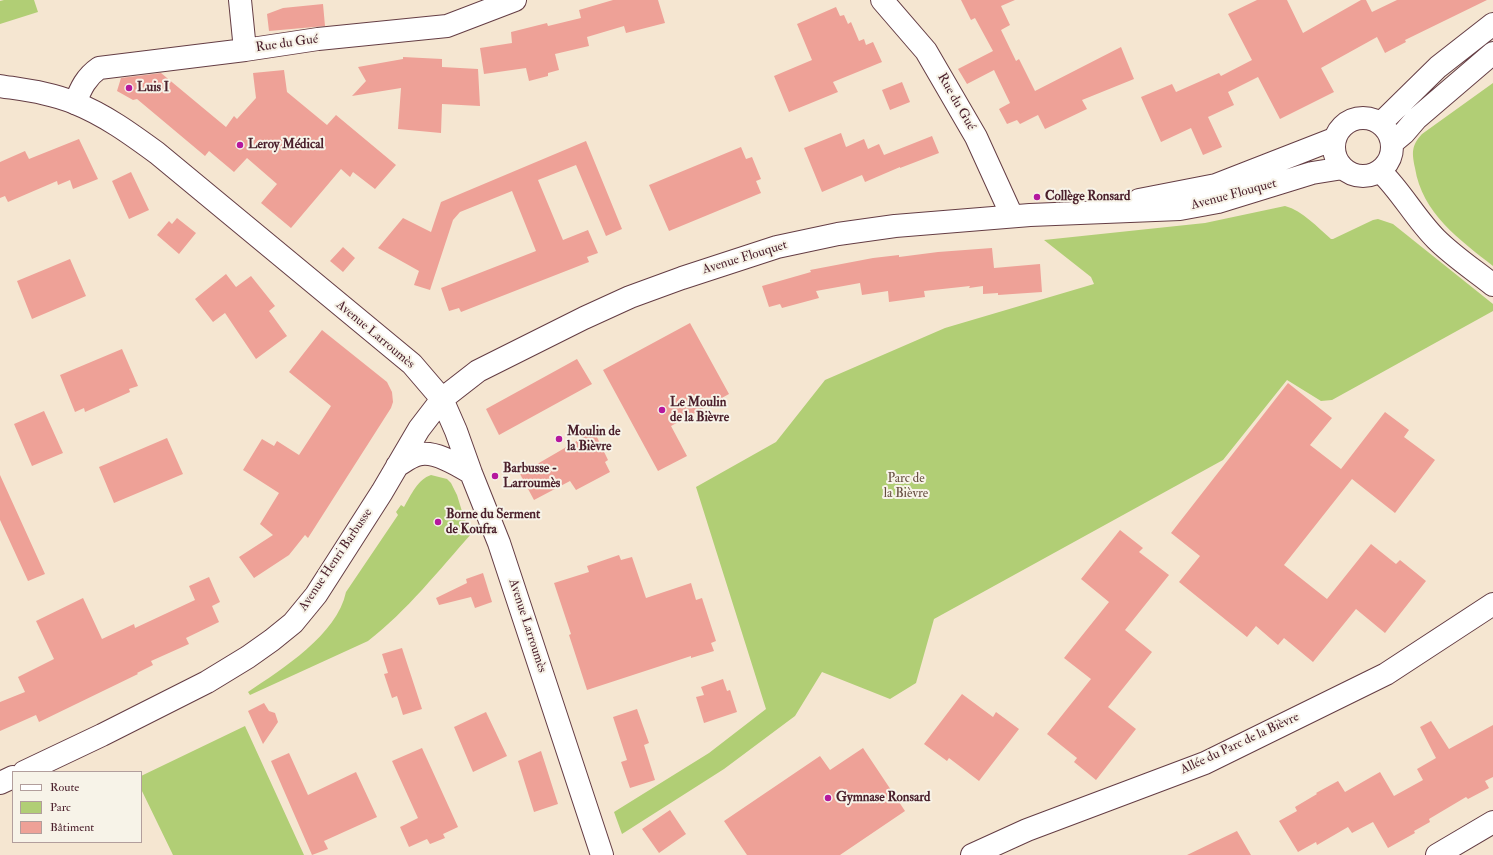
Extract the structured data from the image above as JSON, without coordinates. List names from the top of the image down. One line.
{"streets":{"main road":["Rue du Gué","Avenue Flouquet","Avenue Larroumès","Avenue Henri Barbusse","Allée du Parc de la Bièvre"]},"crossings":[["Rue du Gué","Avenue Flouquet"],["Rue du Gué","Avenue Larroumès"],["Avenue Flouquet","Avenue Larroumès"],["Avenue Flouquet","Avenue Henri Barbusse"],["Avenue Larroumès","Avenue Henri Barbusse"]],"parks":["Parc de la Bièvre"],"places":["Luis I","Leroy Médical","Collège Ronsard","Le Moulin de la Bièvre","Moulin de la Bièvre","Barbusse - Larroumès","Borne du Serment de Koufra","Gymnase Ronsard"],"legend":["Route","Parc","Bâtiment"]}
